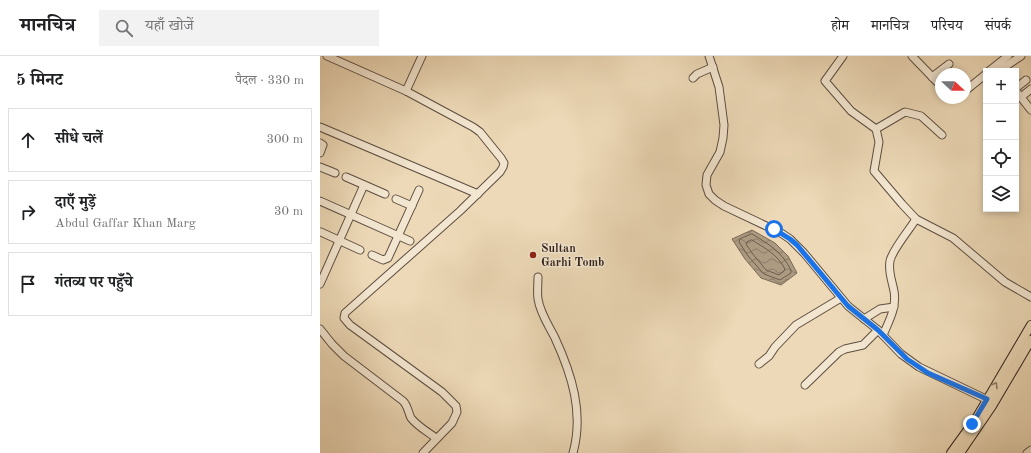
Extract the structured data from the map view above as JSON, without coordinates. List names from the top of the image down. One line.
{"places":["Sultan Garhi Tomb"],"north":"right","page":{"header":"मानचित्र","search":"यहाँ खोजें","nav":["होम","मानचित्र","परिचय","संपर्क"],"heading":["5 मिनट","पैदल · 330 m"],"map_buttons":["+","−"],"list":[["सीधे चलें","300 m"],["दाएँ मुड़ें","Abdul Gaffar Khan Marg","30 m"],"गंतव्य पर पहुँचे"]}}
